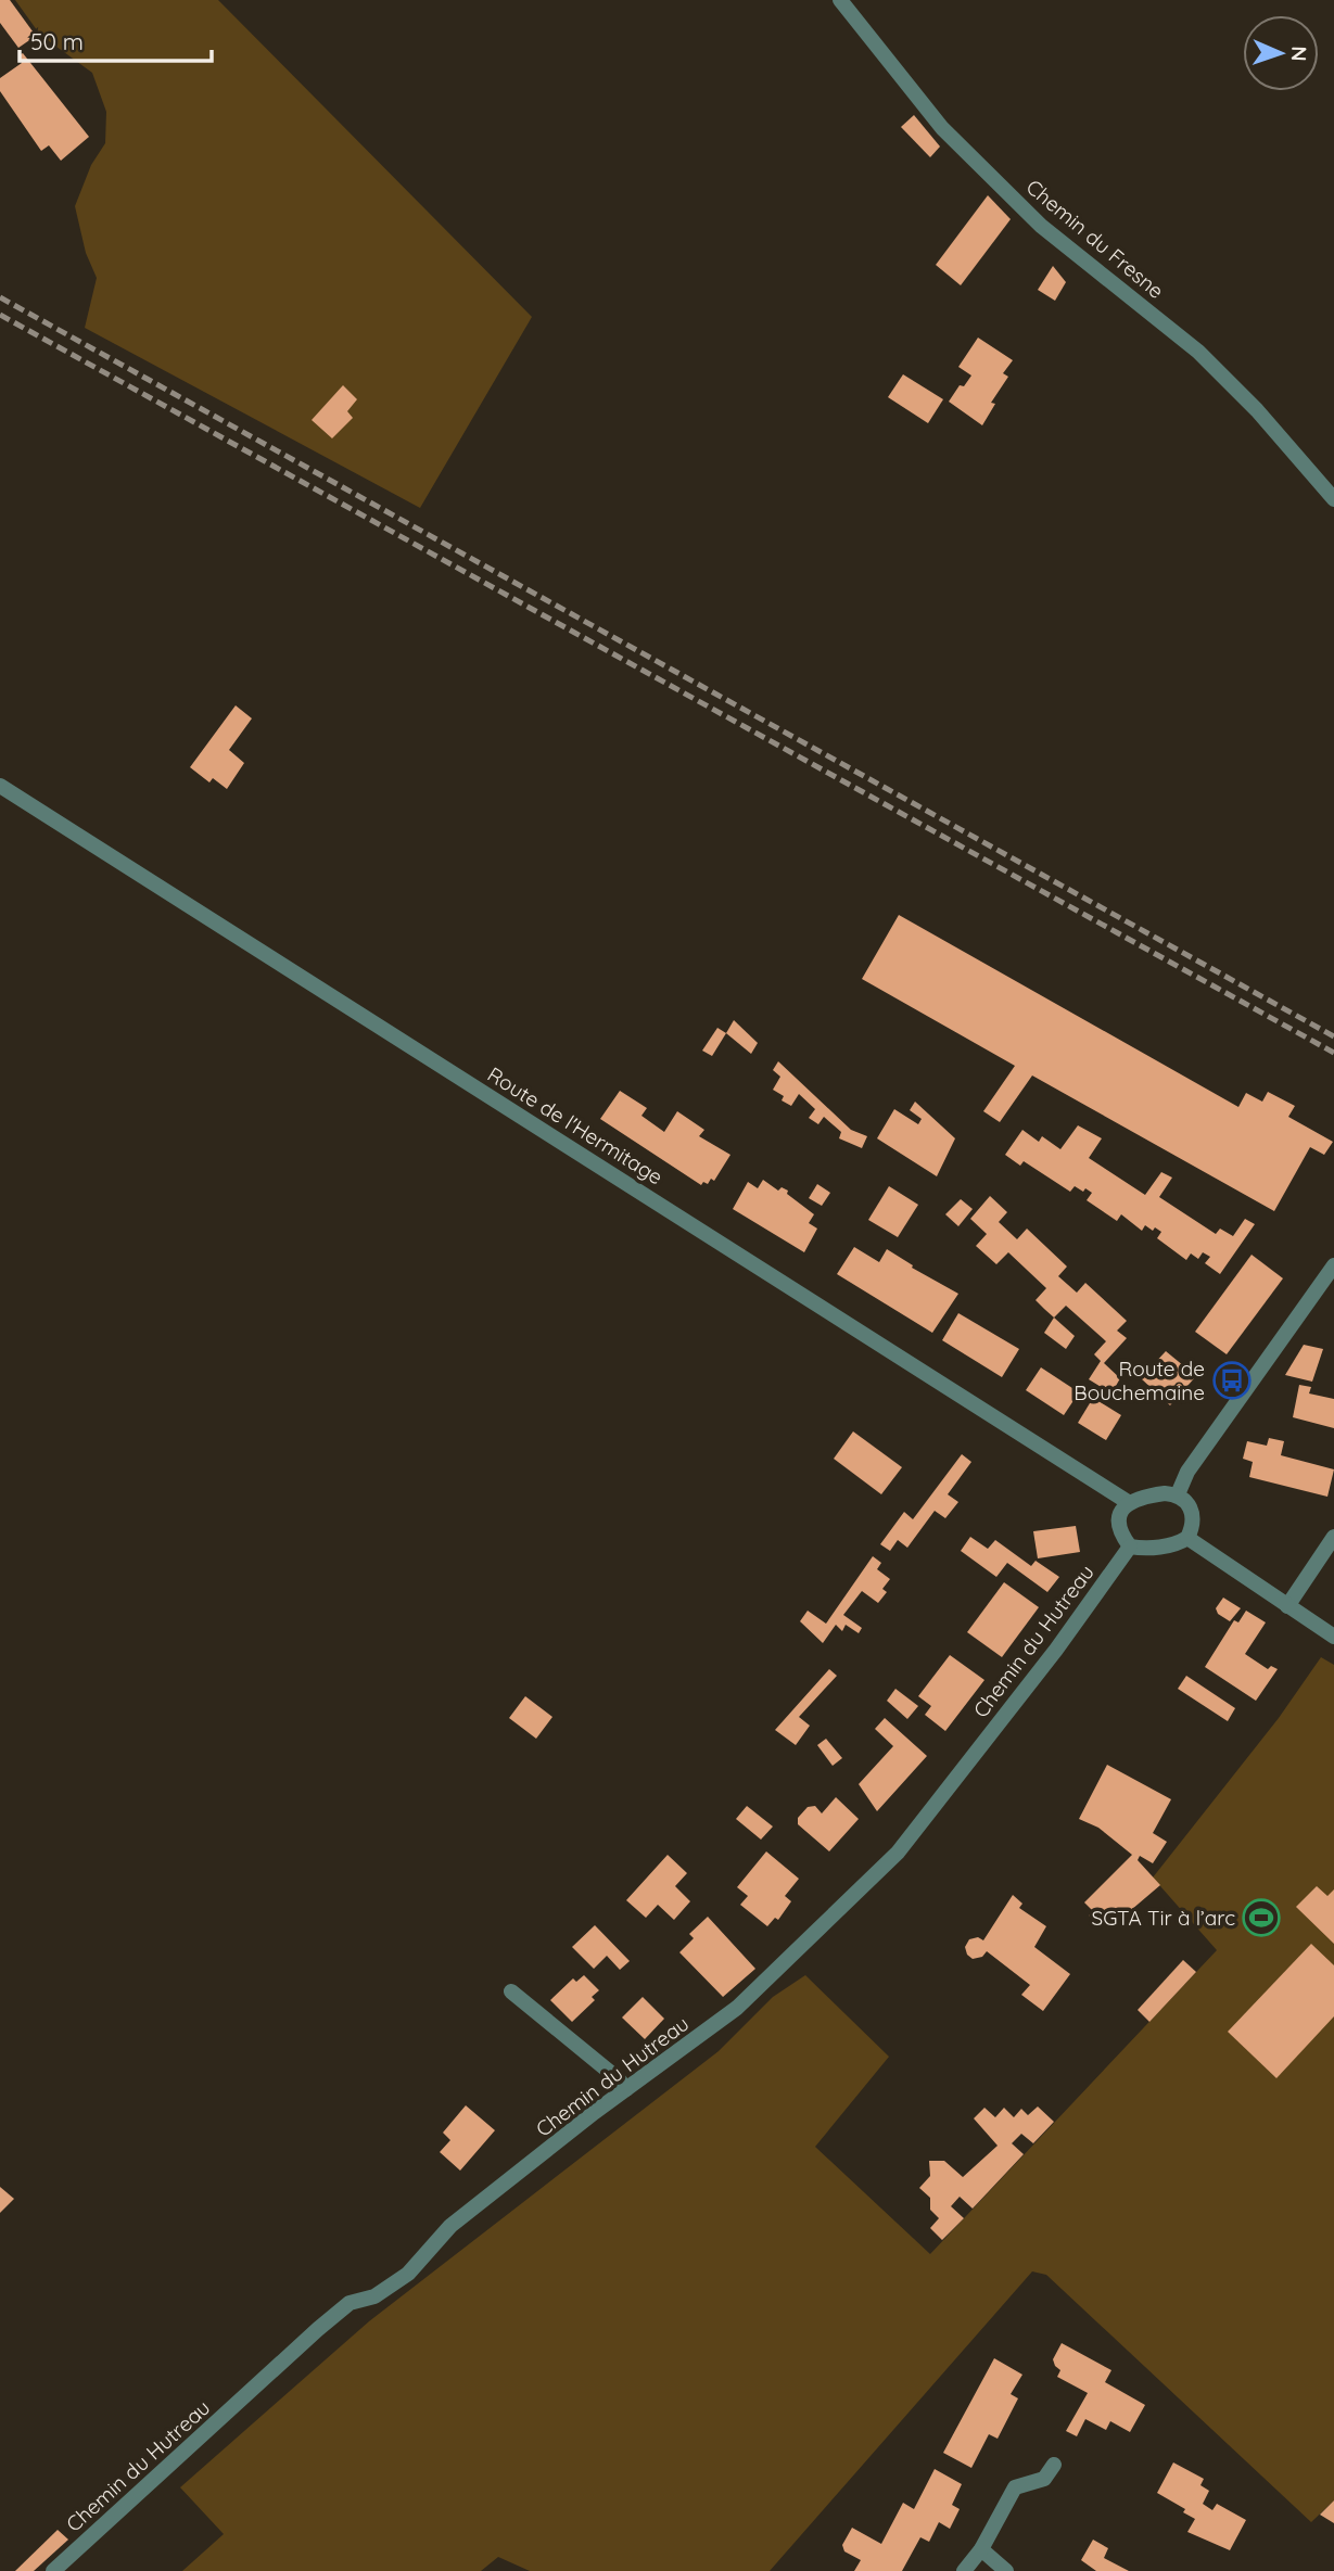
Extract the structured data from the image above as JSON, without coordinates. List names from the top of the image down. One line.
{"streets":{"street":["Chemin du Fresne","Route de l'Hermitage","Chemin du Hutreau"]},"crossings":[["Route de l'Hermitage","Chemin du Hutreau"]],"places":{"bus stop":["Route de Bouchemaine"],"sports":["SGTA Tir à l’arc"]},"scale_bar":"50 m","north":"right"}
